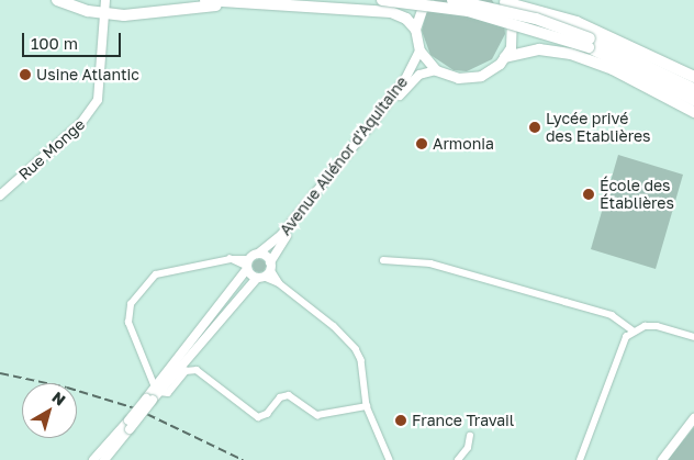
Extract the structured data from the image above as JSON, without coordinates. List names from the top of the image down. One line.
{"streets":{"main road":["Rue Monge","Avenue Aliénor d'Aquitaine"]},"places":["Usine Atlantic","Lycée privé des Etablières","Armonia","École des Établières","France Travail"],"scale_bar":"100 m","north":"top right"}
